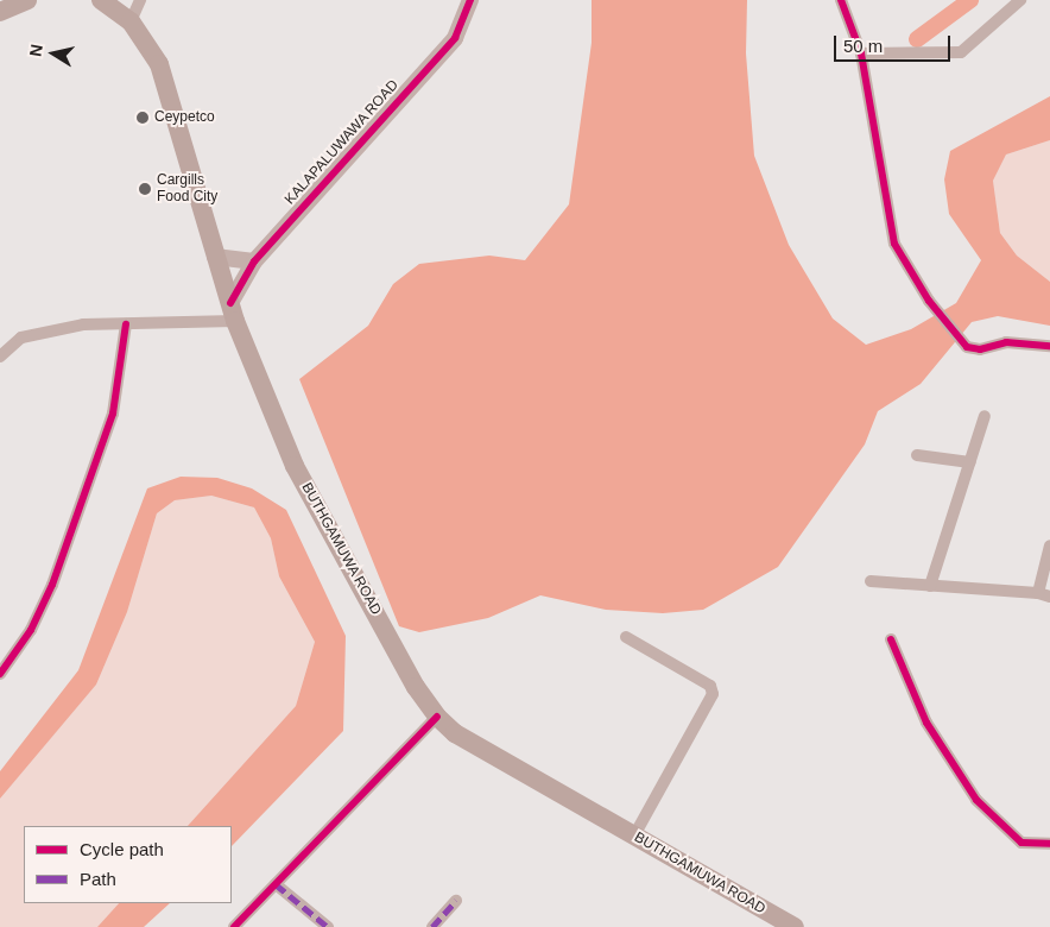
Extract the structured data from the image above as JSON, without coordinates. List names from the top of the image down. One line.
{"streets":{"main road":["BUTHGAMUWA ROAD"],"street":["KALAPALUWAWA ROAD"]},"crossings":[["KALAPALUWAWA ROAD","BUTHGAMUWA ROAD"]],"places":["Ceypetco","Cargills Food City"],"legend":["Cycle path","Path"],"scale_bar":"50 m","north":"left"}
